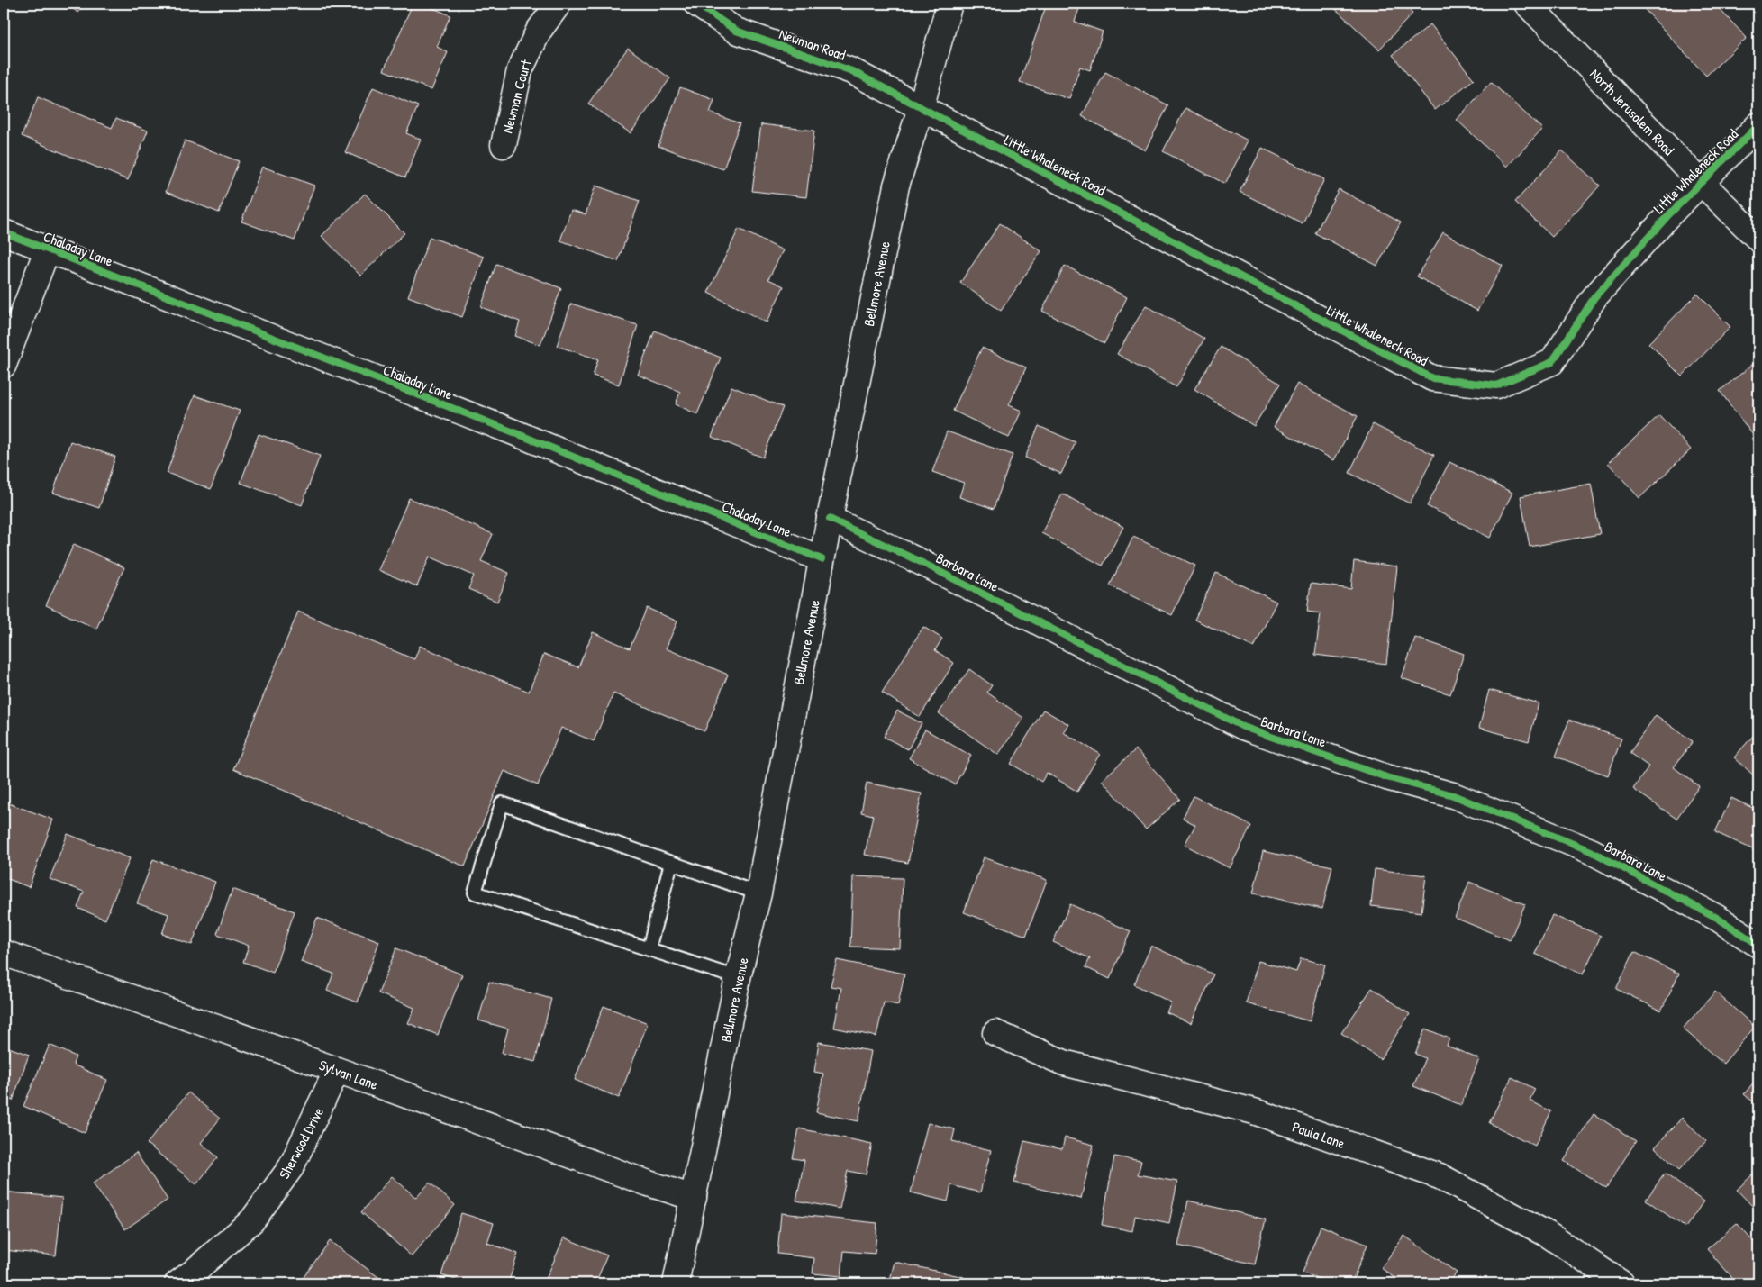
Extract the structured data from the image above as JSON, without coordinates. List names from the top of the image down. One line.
{"streets":{"street":["Newman Road","Newman Court","North Jerusalem Road","Little Whaleneck Road","Chaladay Lane","Bellmore Avenue","Barbara Lane","Sylvan Lane","Paula Lane","Sherwood Drive"]},"crossings":[["Newman Road","Little Whaleneck Road"],["Newman Road","Bellmore Avenue"],["North Jerusalem Road","Little Whaleneck Road"],["Little Whaleneck Road","Bellmore Avenue"],["Chaladay Lane","Bellmore Avenue"],["Bellmore Avenue","Barbara Lane"],["Bellmore Avenue","Sylvan Lane"],["Sylvan Lane","Sherwood Drive"]]}
